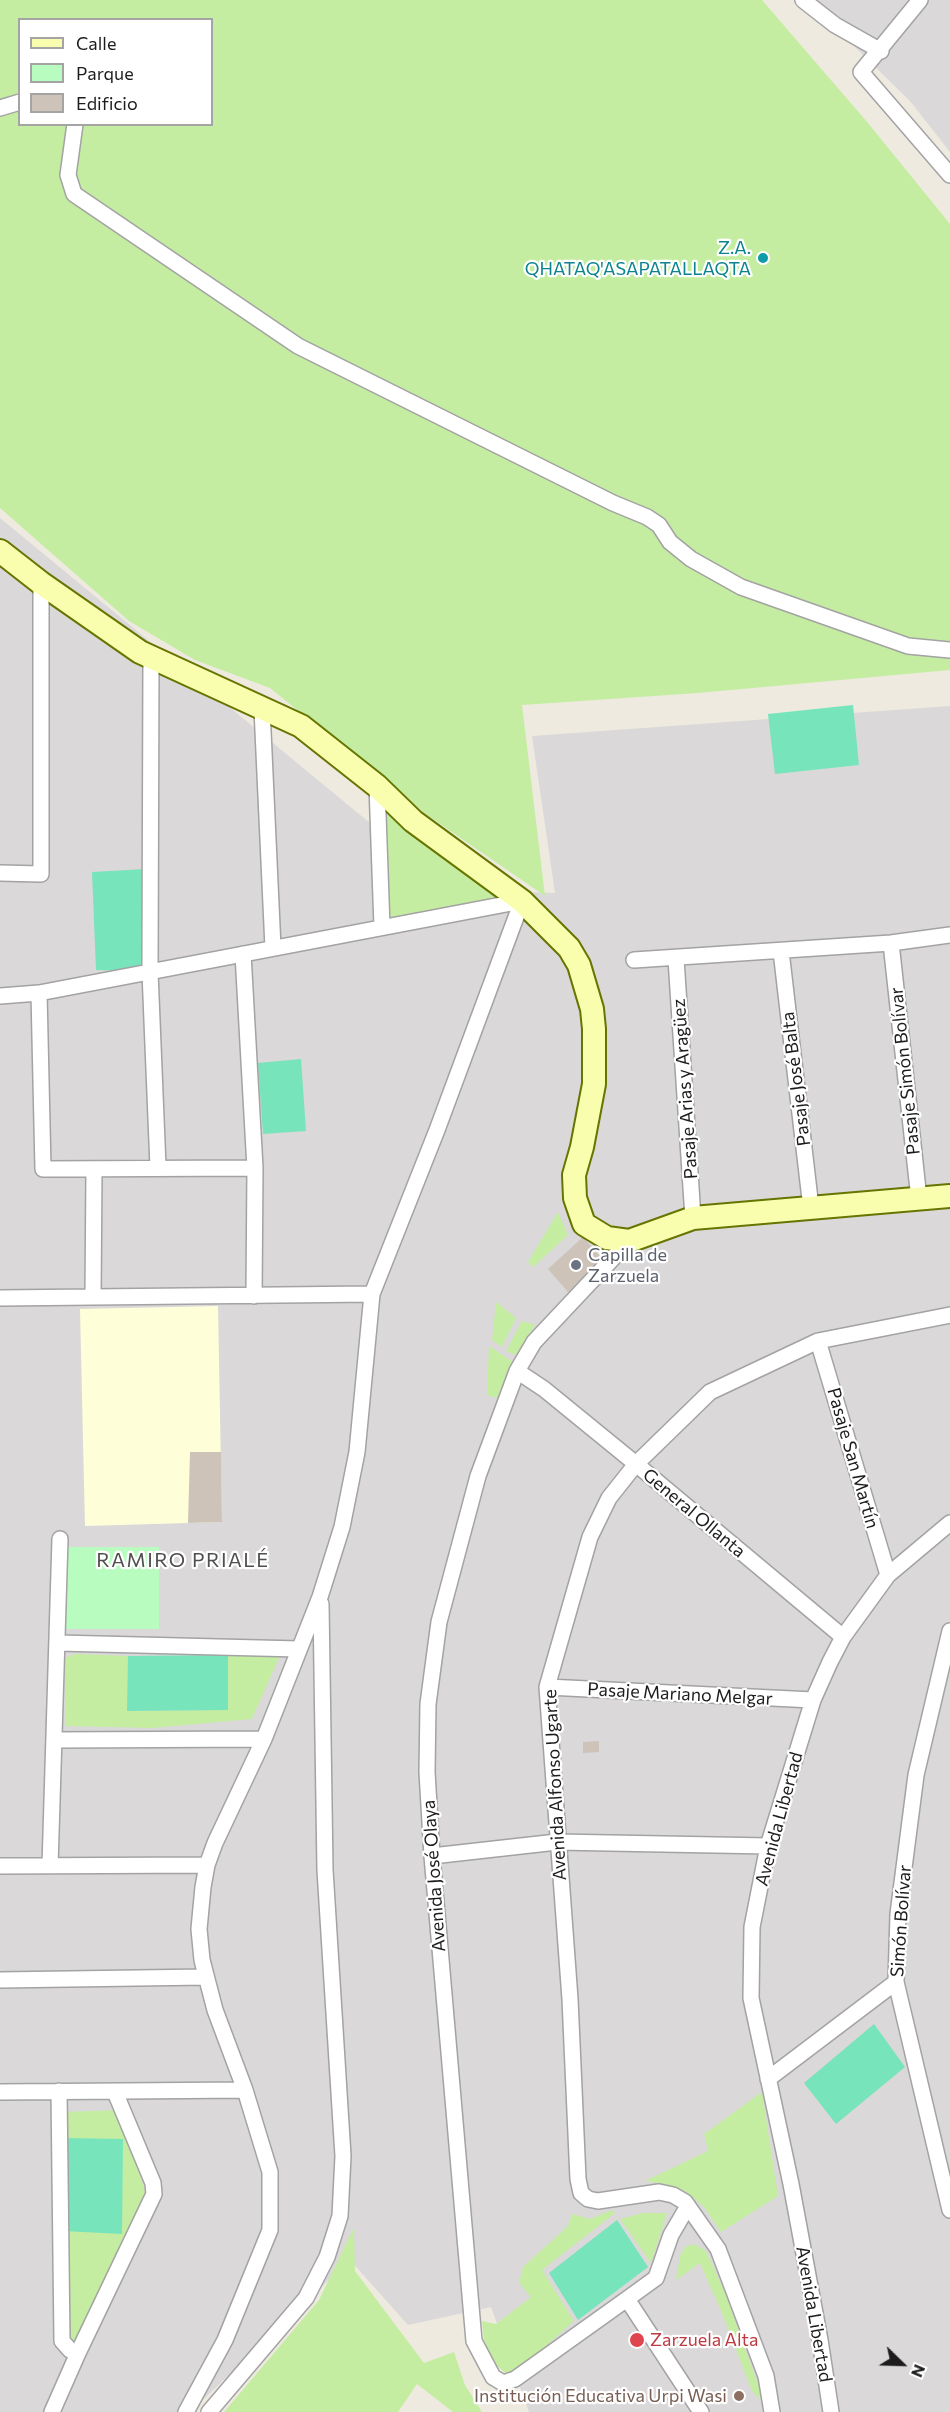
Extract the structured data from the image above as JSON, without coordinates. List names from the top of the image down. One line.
{"streets":{"street":["Pasaje Simón Bolívar","Pasaje José Balta","Pasaje Arias y Aragüez","Pasaje San Martín","General Ollanta","Pasaje Mariano Melgar","Avenida Alfonso Ugarte","Avenida Libertad","Avenida José Olaya","Simón Bolívar"]},"crossings":[["Pasaje San Martín","Avenida Alfonso Ugarte"],["Pasaje San Martín","Avenida Libertad"],["General Ollanta","Avenida Alfonso Ugarte"],["General Ollanta","Avenida Libertad"],["General Ollanta","Avenida José Olaya"],["Pasaje Mariano Melgar","Avenida Alfonso Ugarte"],["Pasaje Mariano Melgar","Avenida Libertad"]],"districts":["RAMIRO PRIALÉ"],"places":["Z.A. QHATAQ'ASAPATALLAQTA","Capilla de Zarzuela","Zarzuela Alta","Institución Educativa Urpi Wasi"],"legend":["Calle","Parque","Edificio"],"north":"bottom right"}
